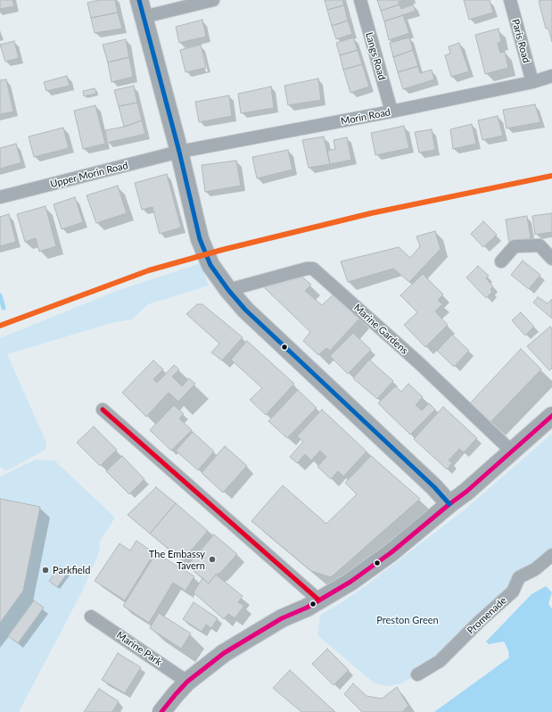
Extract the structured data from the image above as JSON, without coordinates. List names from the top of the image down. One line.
{"streets":{"street":["Paris Road","Langs Road","Morin Road","Upper Morin Road","Marine Gardens","Promenade","Marine Park"]},"crossings":[["Paris Road","Morin Road"],["Langs Road","Morin Road"],["Morin Road","Upper Morin Road"]],"parks":["Preston Green"],"places":["The Embassy Tavern","Parkfield"]}
